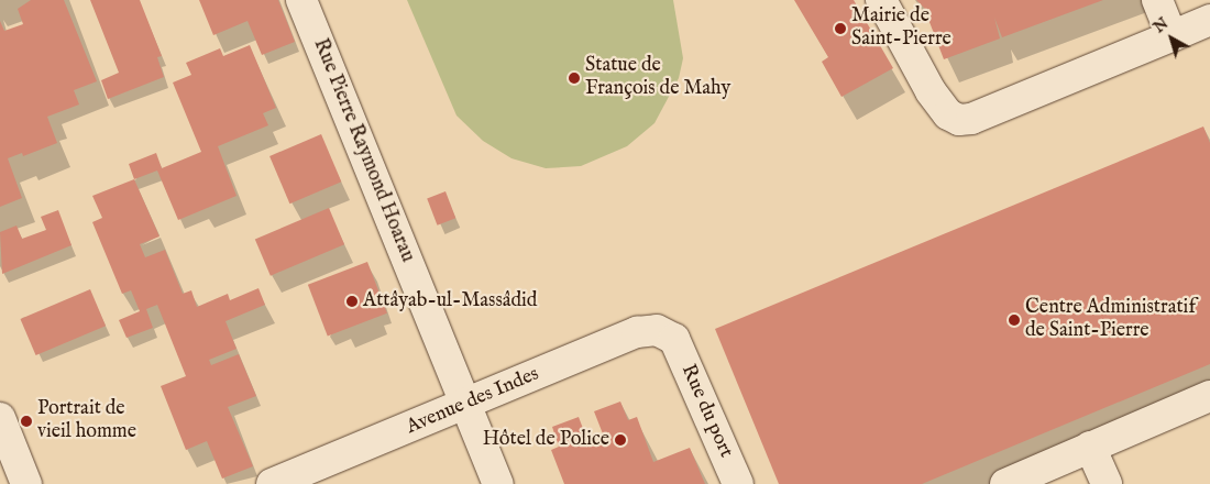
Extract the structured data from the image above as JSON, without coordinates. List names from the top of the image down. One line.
{"streets":{"street":["Rue Pierre Raymond Hoarau","Avenue des Indes","Rue du port"]},"crossings":[["Rue Pierre Raymond Hoarau","Avenue des Indes"],["Avenue des Indes","Rue du port"]],"places":["Mairie de Saint-Pierre","Statue de François de Mahy","Attâyab-ul-Massâdid","Centre Administratif de Saint-Pierre","Portrait de vieil homme","Hôtel de Police"],"north":"top left"}
